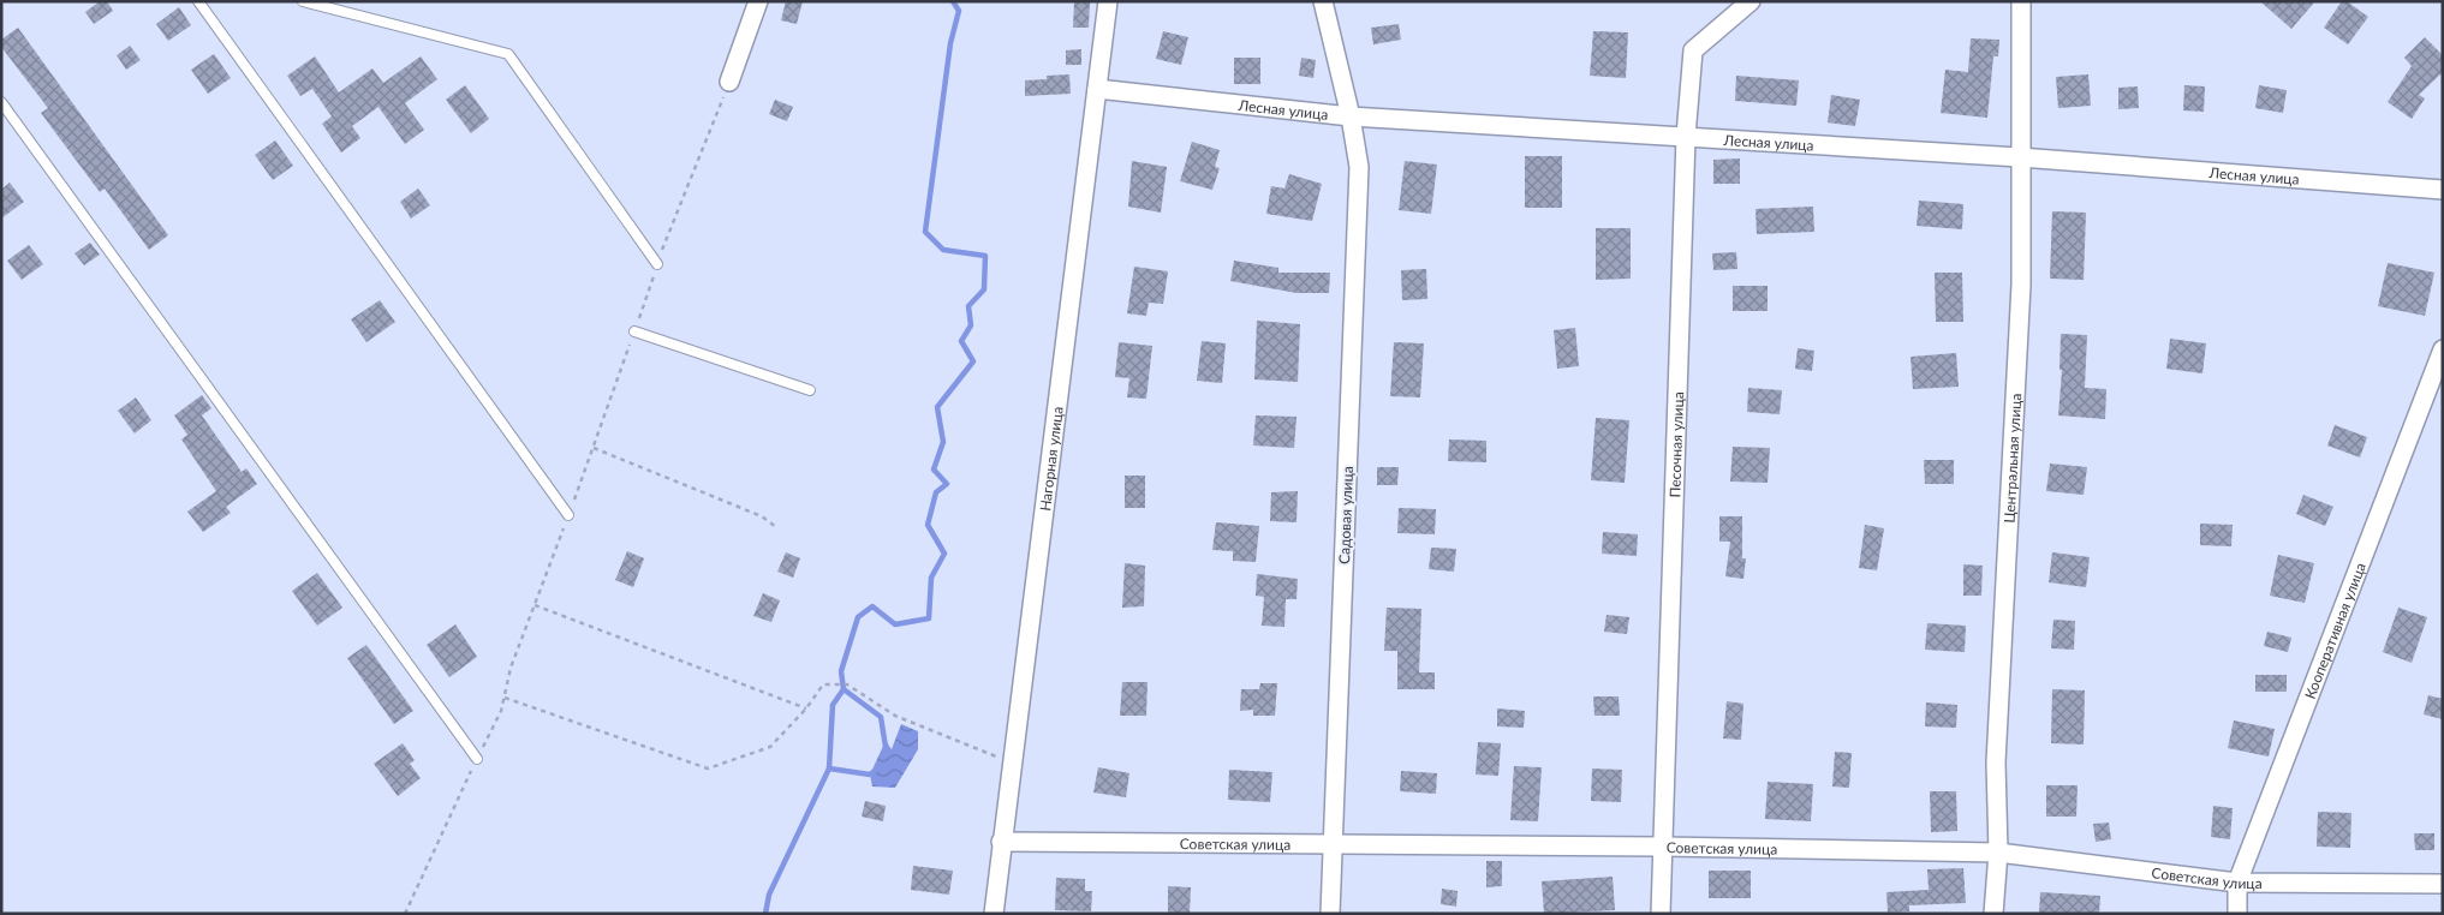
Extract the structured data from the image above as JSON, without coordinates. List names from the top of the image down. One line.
{"streets":{"street":["Лесная улица","Песочная улица","Нагорная улица","Центральная улица","Садовая улица","Кооперативная улица","Советская улица"]},"crossings":[["Лесная улица","Песочная улица"],["Лесная улица","Нагорная улица"],["Лесная улица","Центральная улица"],["Лесная улица","Садовая улица"],["Песочная улица","Советская улица"],["Нагорная улица","Советская улица"],["Центральная улица","Советская улица"],["Садовая улица","Советская улица"],["Кооперативная улица","Советская улица"]]}
